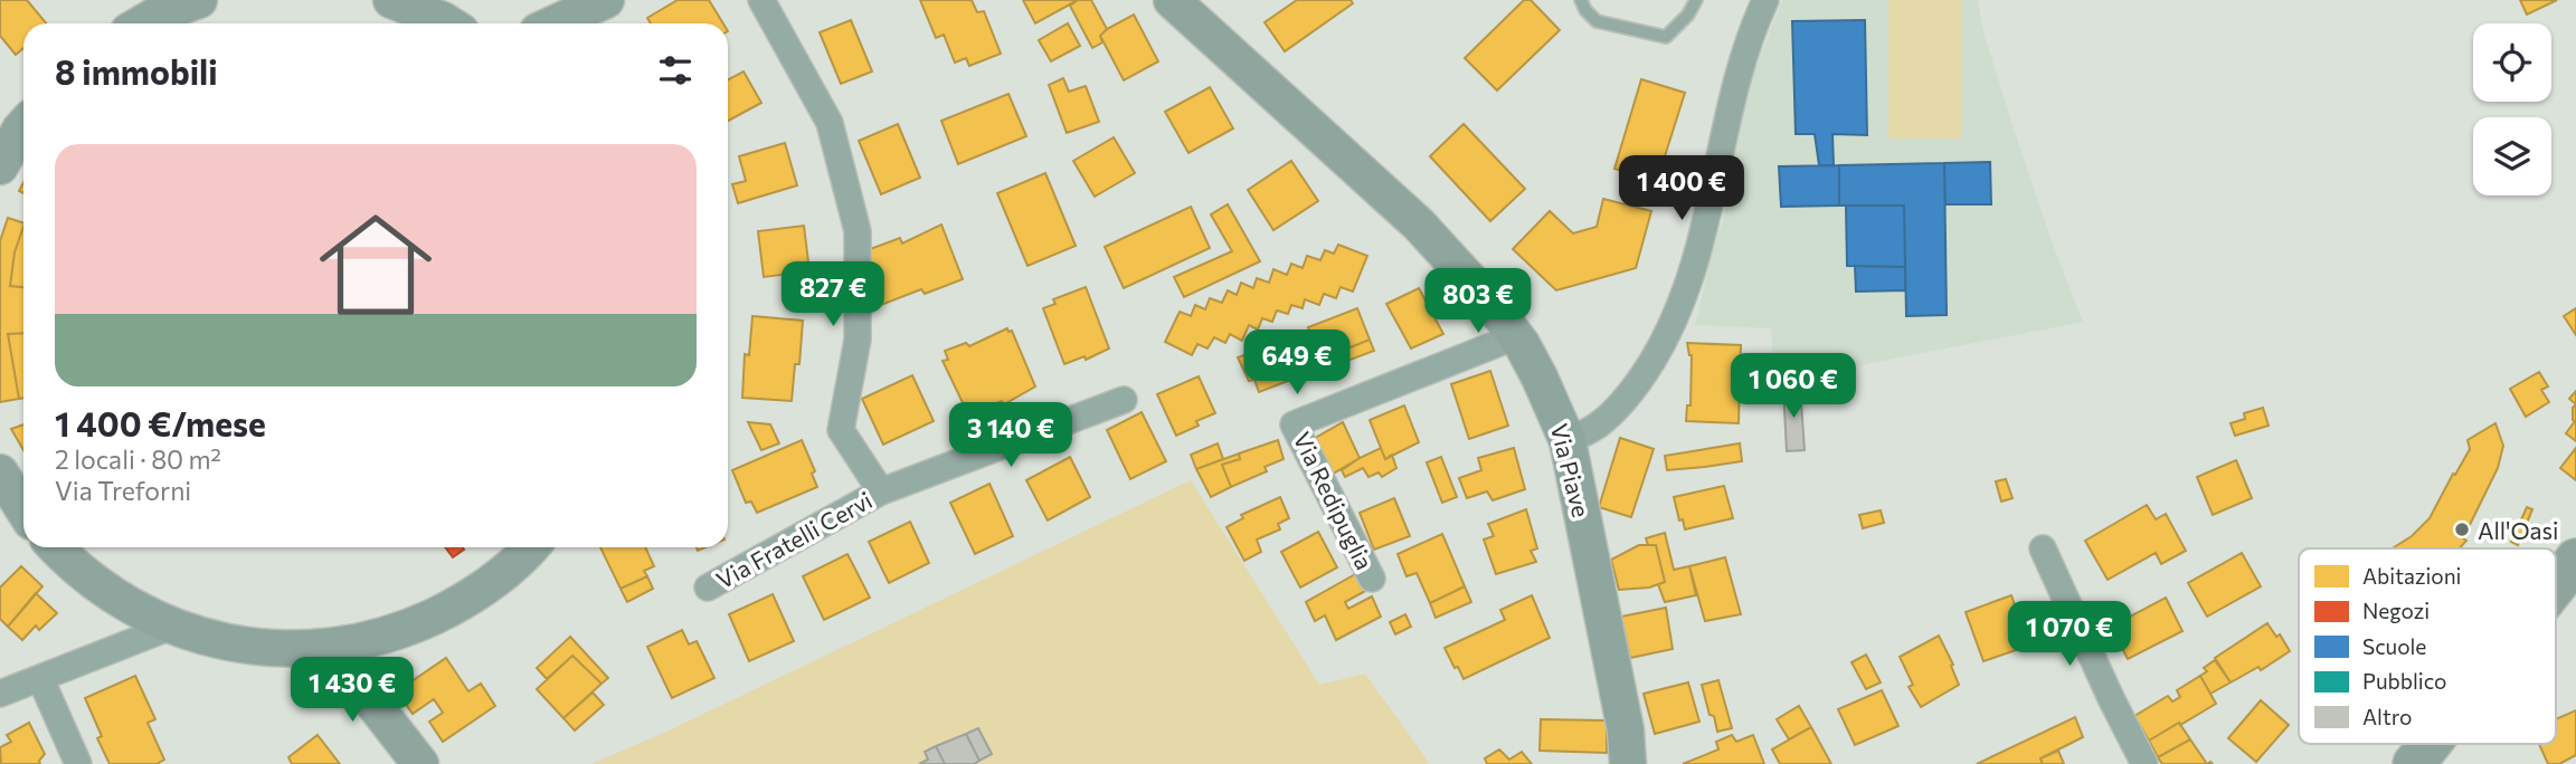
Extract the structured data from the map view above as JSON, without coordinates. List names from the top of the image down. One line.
{"streets":{"street":["Via Piave","Via Redipuglia","Via Fratelli Cervi"]},"crossings":[["Via Piave","Via Redipuglia"]],"places":["All'Oasi"],"legend":["Abitazioni","Negozi","Scuole","Pubblico","Altro"],"page":{"heading":"8 immobili","list":[{"name":"1 400 €/mese","note":"2 locali · 80 m² · Via Treforni"}],"price":["1 400 €","827 €","803 €","649 €","1 060 €","3 140 €","1 070 €","1 430 €"]}}
